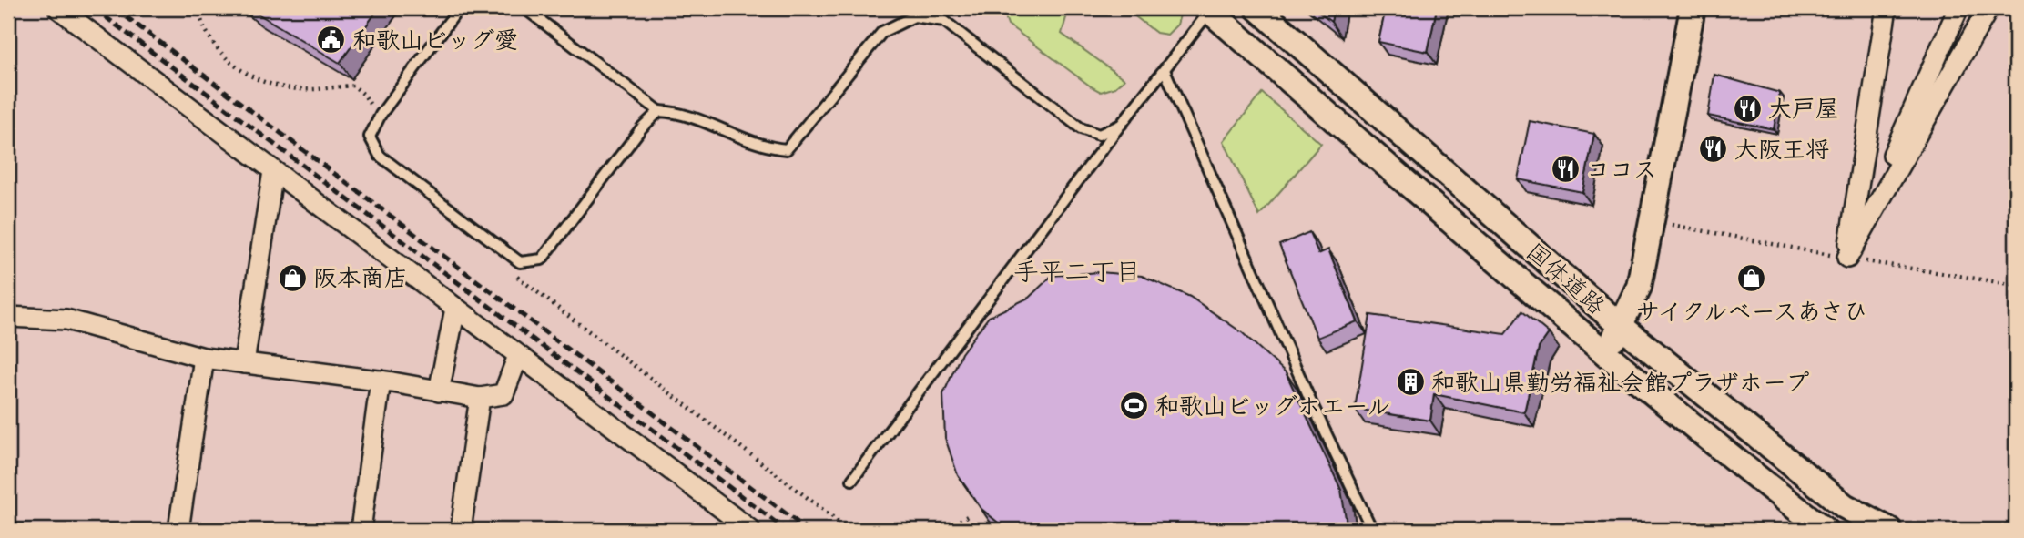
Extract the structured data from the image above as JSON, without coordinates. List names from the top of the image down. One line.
{"streets":{"street":["国体道路"]},"districts":["手平二丁目"],"places":{"public building":["和歌山ビッグ愛"],"restaurant":["大戸屋","大阪王将","ココス"],"shop":["阪本商店","サイクルベースあさひ"],"building":["和歌山県勤労福祉会館プラザホープ"],"sports":["和歌山ビッグホエール"]}}
